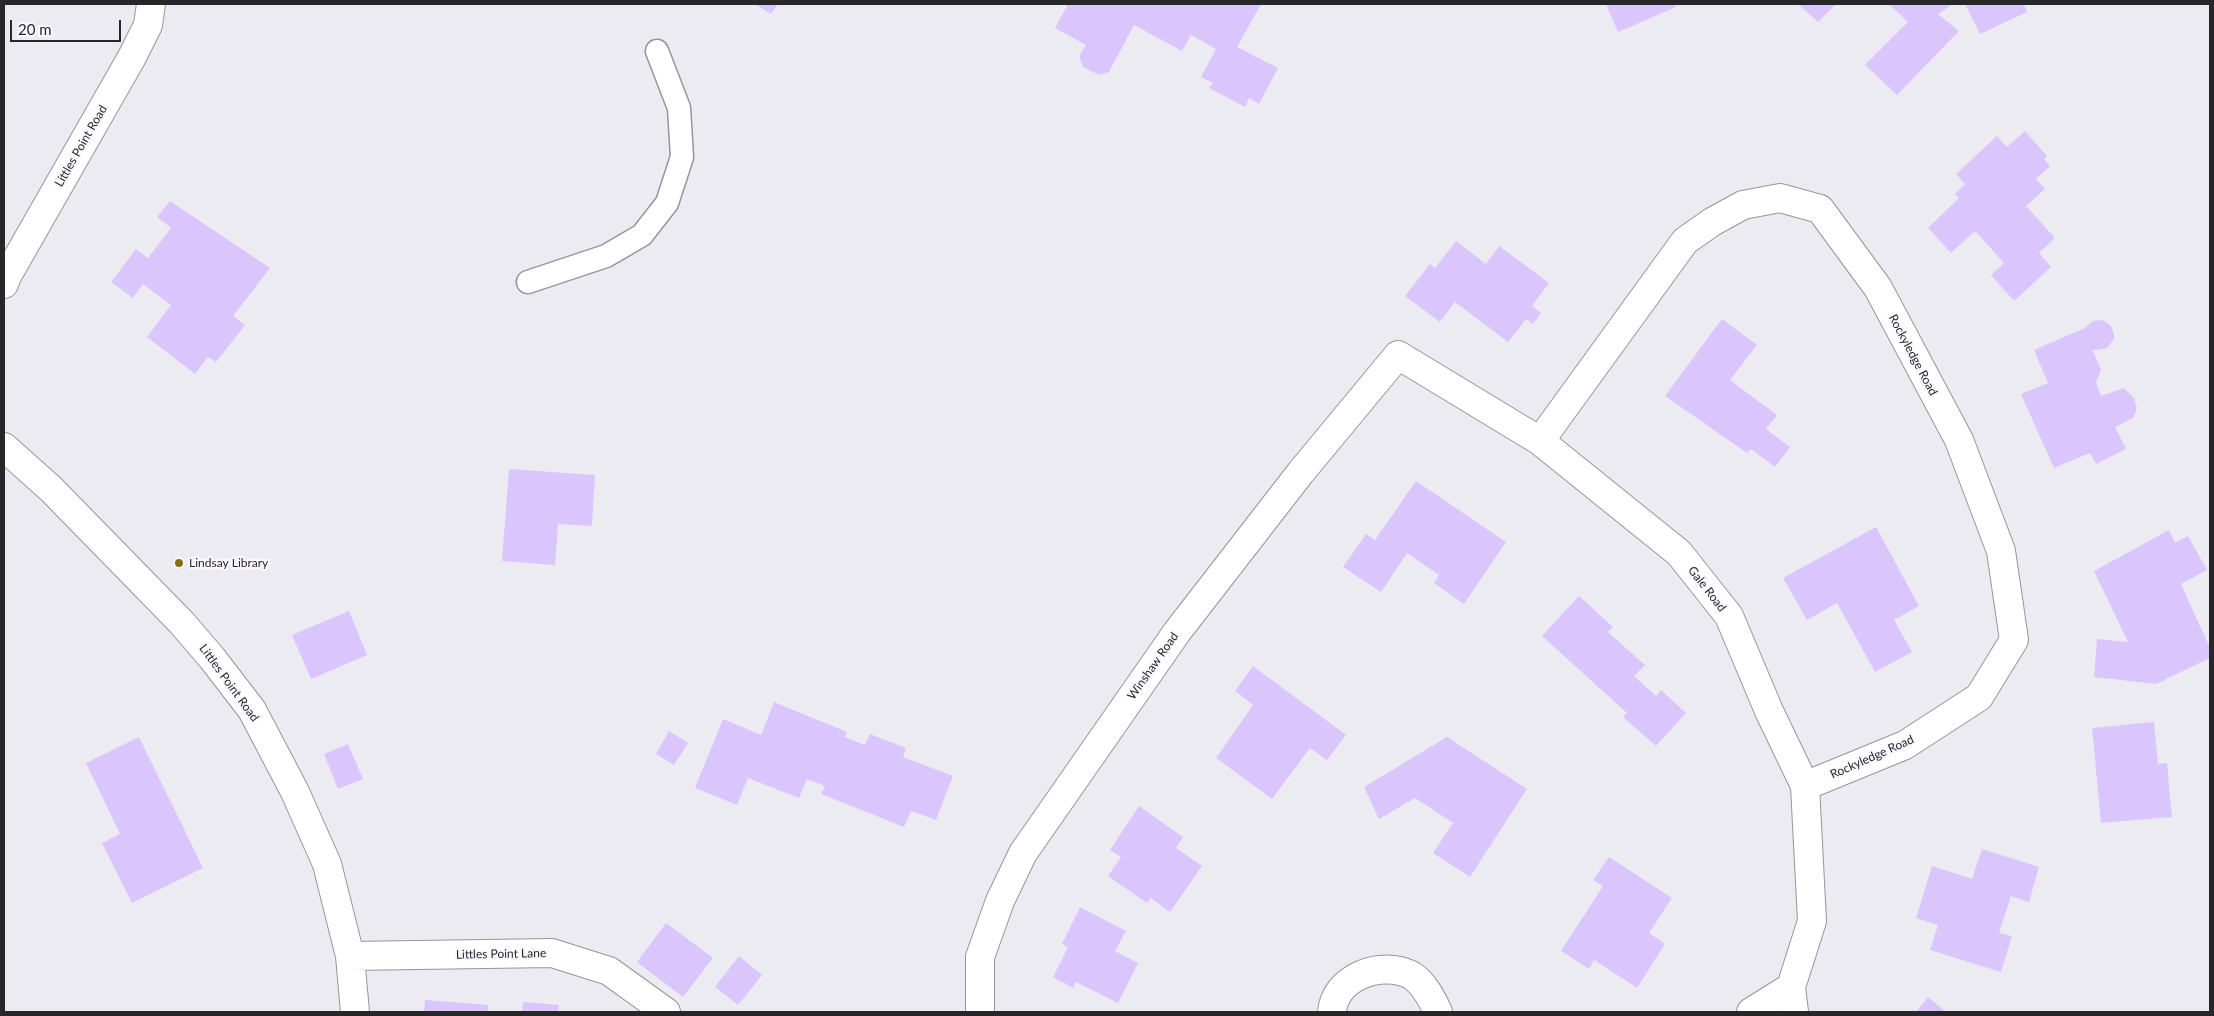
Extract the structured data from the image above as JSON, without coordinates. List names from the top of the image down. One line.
{"streets":{"street":["Littles Point Road","Rockyledge Road","Gale Road","Winshaw Road","Littles Point Lane"]},"crossings":[["Littles Point Road","Littles Point Lane"],["Rockyledge Road","Gale Road"],["Gale Road","Winshaw Road"]],"places":["Lindsay Library"],"scale_bar":"20 m"}
